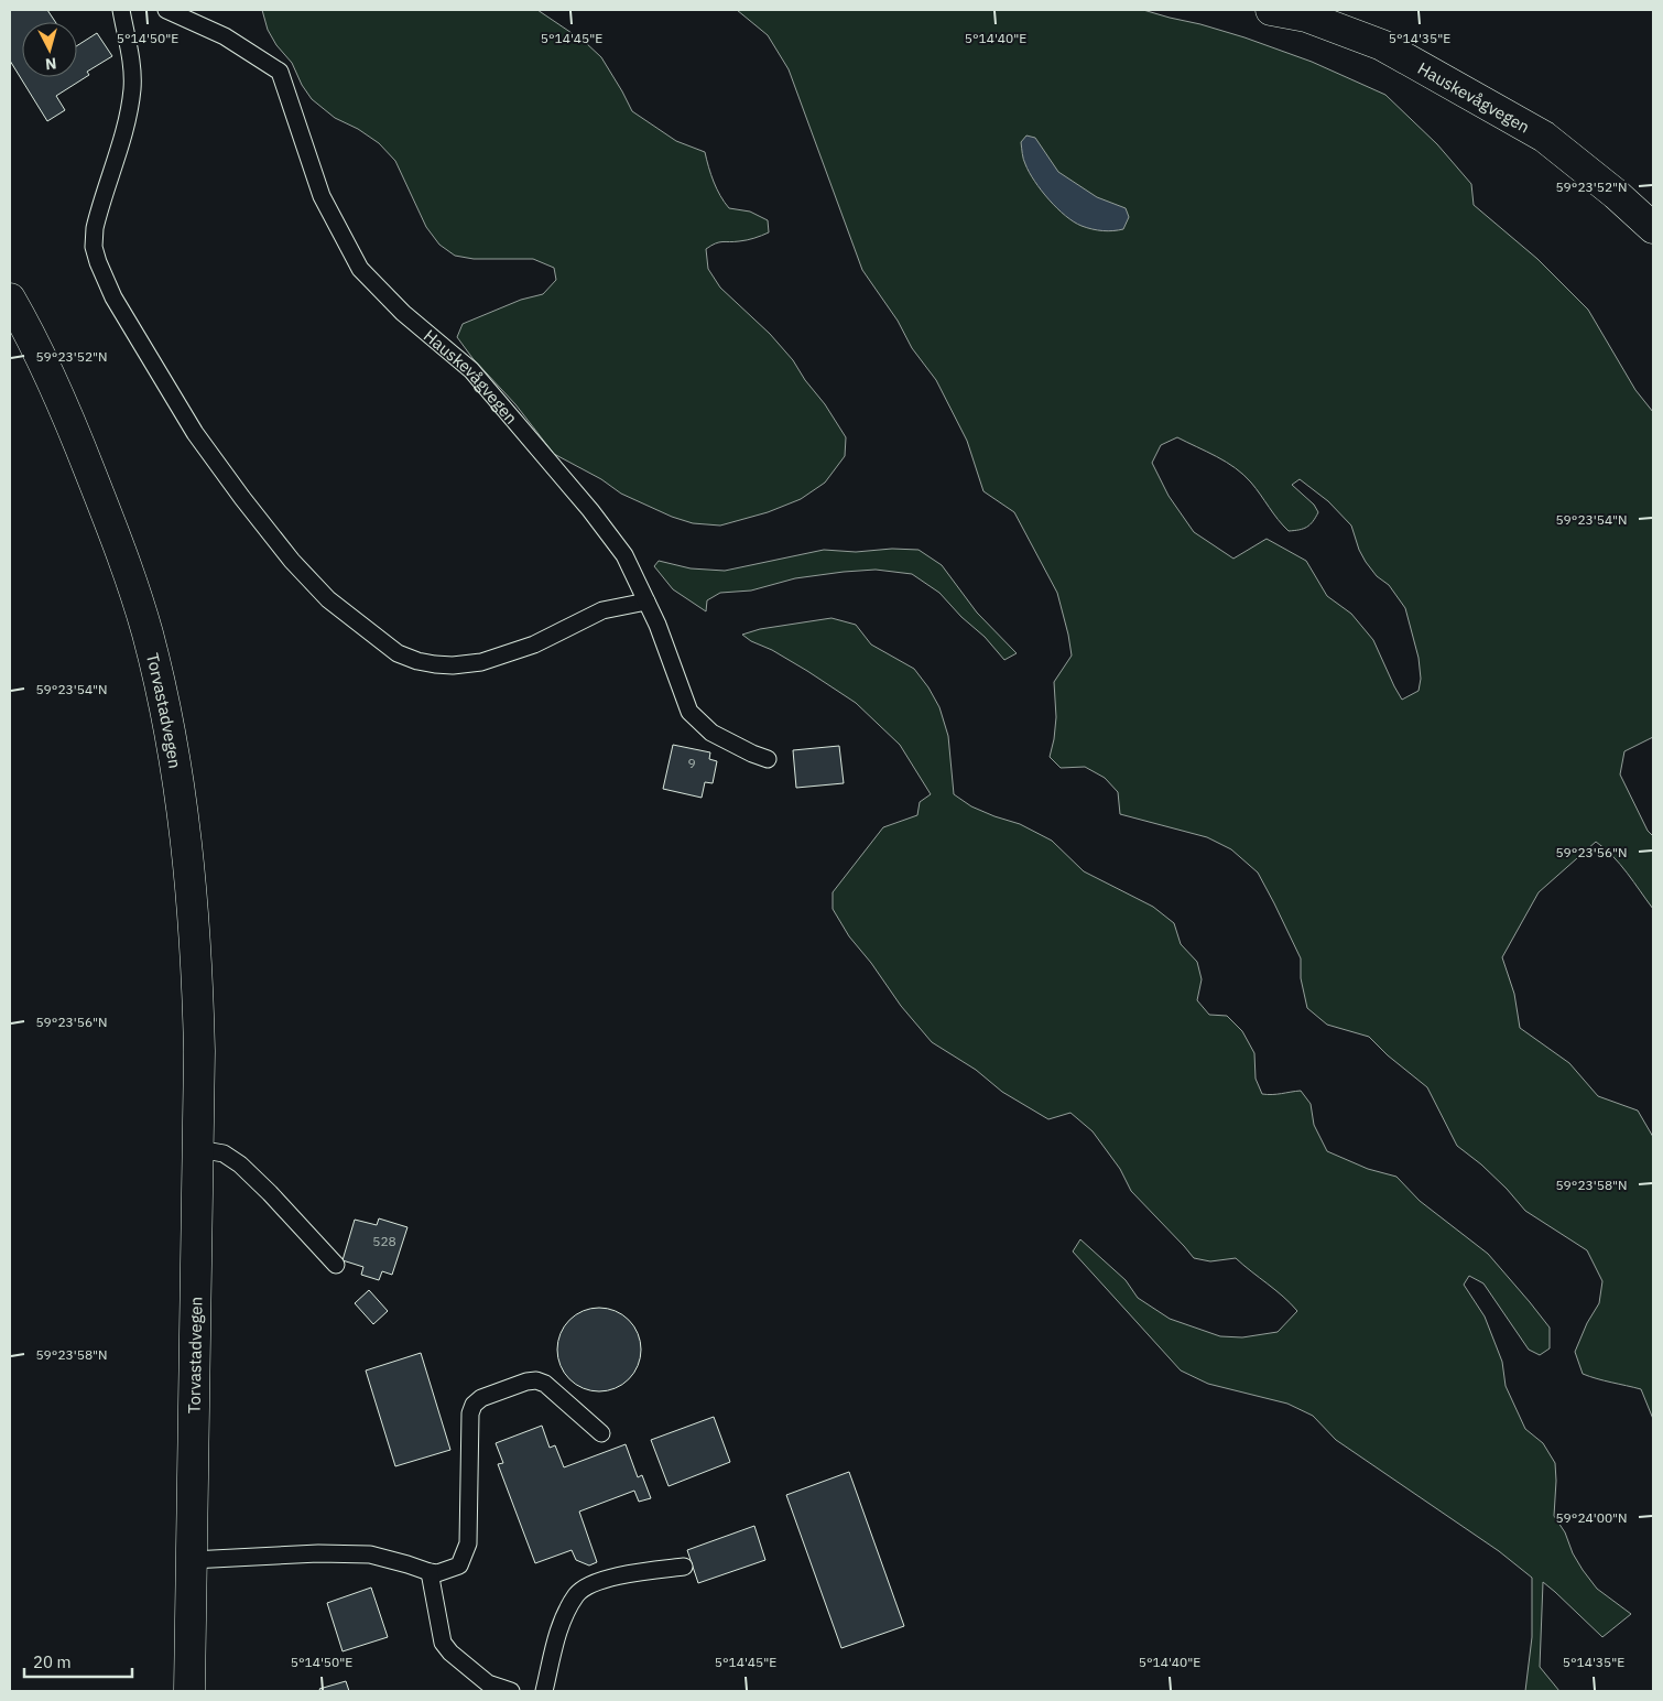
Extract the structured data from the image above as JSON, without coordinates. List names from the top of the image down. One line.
{"streets":{"main road":["Hauskevågvegen","Torvastadvegen"]},"house_numbers":["9","528"],"scale_bar":"20 m","north":"bottom","coordinates":["5°14'50\"E","5°14'45\"E","5°14'40\"E","5°14'35\"E","59°23'52\"N","59°23'54\"N","59°23'56\"N","59°23'58\"N","59°24'00\"N"]}
